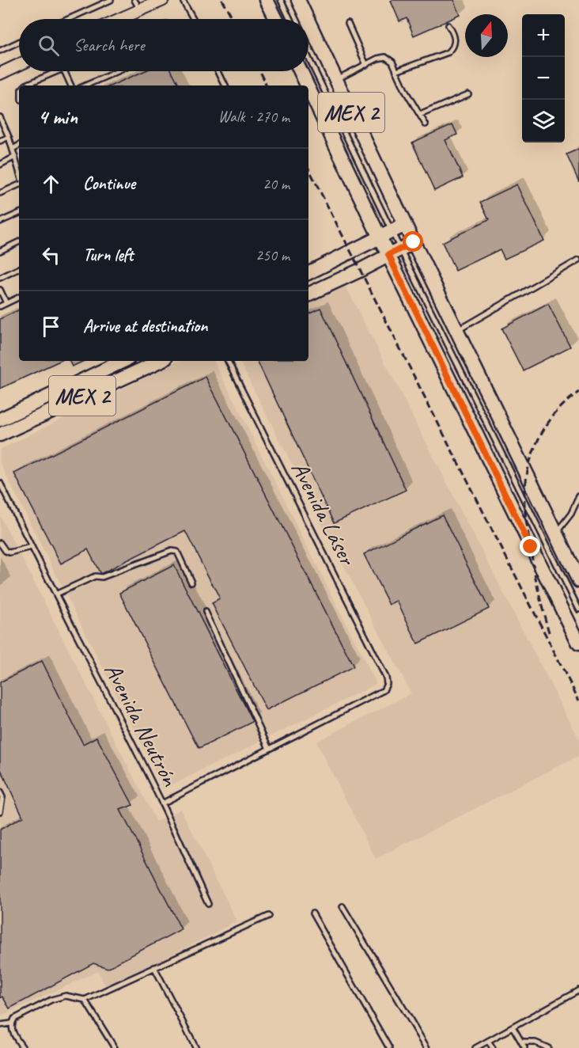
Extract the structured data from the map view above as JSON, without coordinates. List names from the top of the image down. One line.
{"streets":{"main road":["MEX 2"],"lane":["Avenida Láser","Avenida Neutrón"]},"crossings":[["Avenida Láser","Avenida Neutrón"]],"north":"top","page":{"map_buttons":["+","−"],"search":"Search here","heading":["4 min","Walk · 270 m"],"list":[["Continue","20 m"],["Turn left","250 m"],"Arrive at destination"]}}
